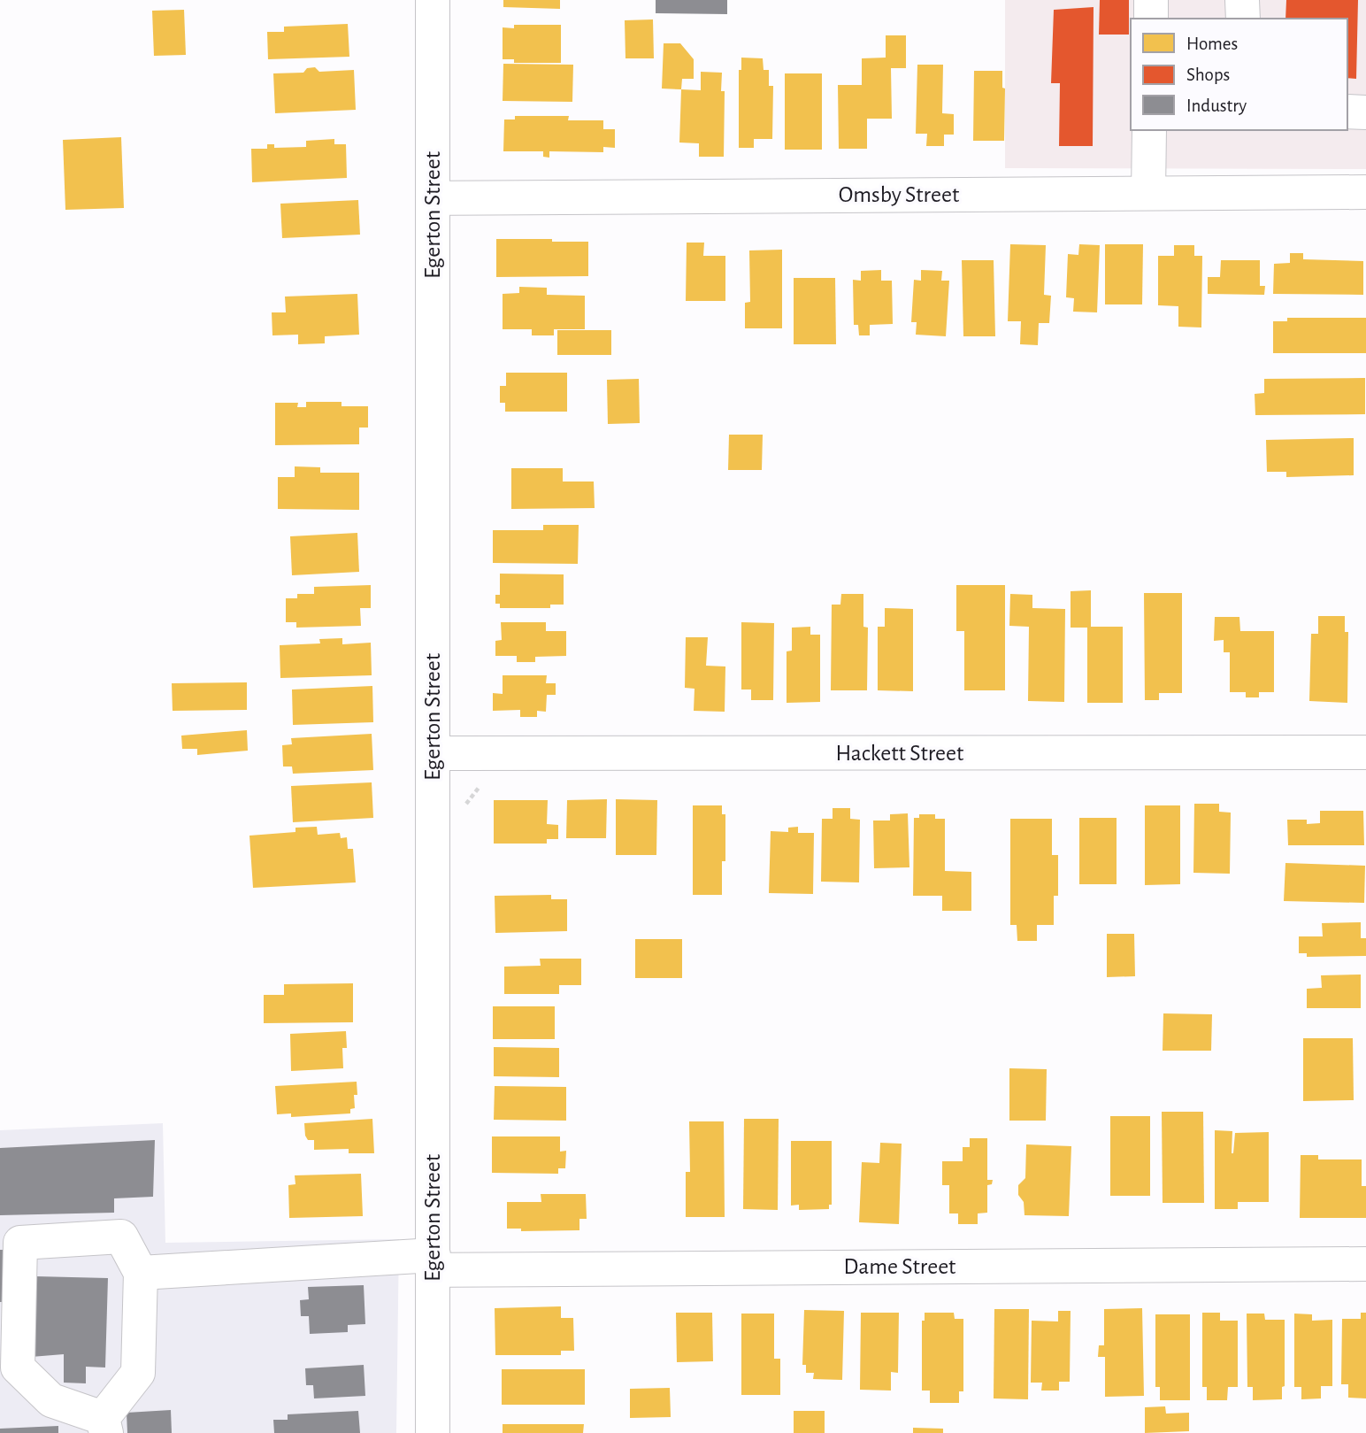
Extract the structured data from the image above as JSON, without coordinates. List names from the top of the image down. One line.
{"streets":{"street":["Omsby Street","Egerton Street","Hackett Street","Dame Street"]},"crossings":[["Omsby Street","Egerton Street"],["Egerton Street","Hackett Street"],["Egerton Street","Dame Street"]],"legend":["Homes","Shops","Industry"]}
